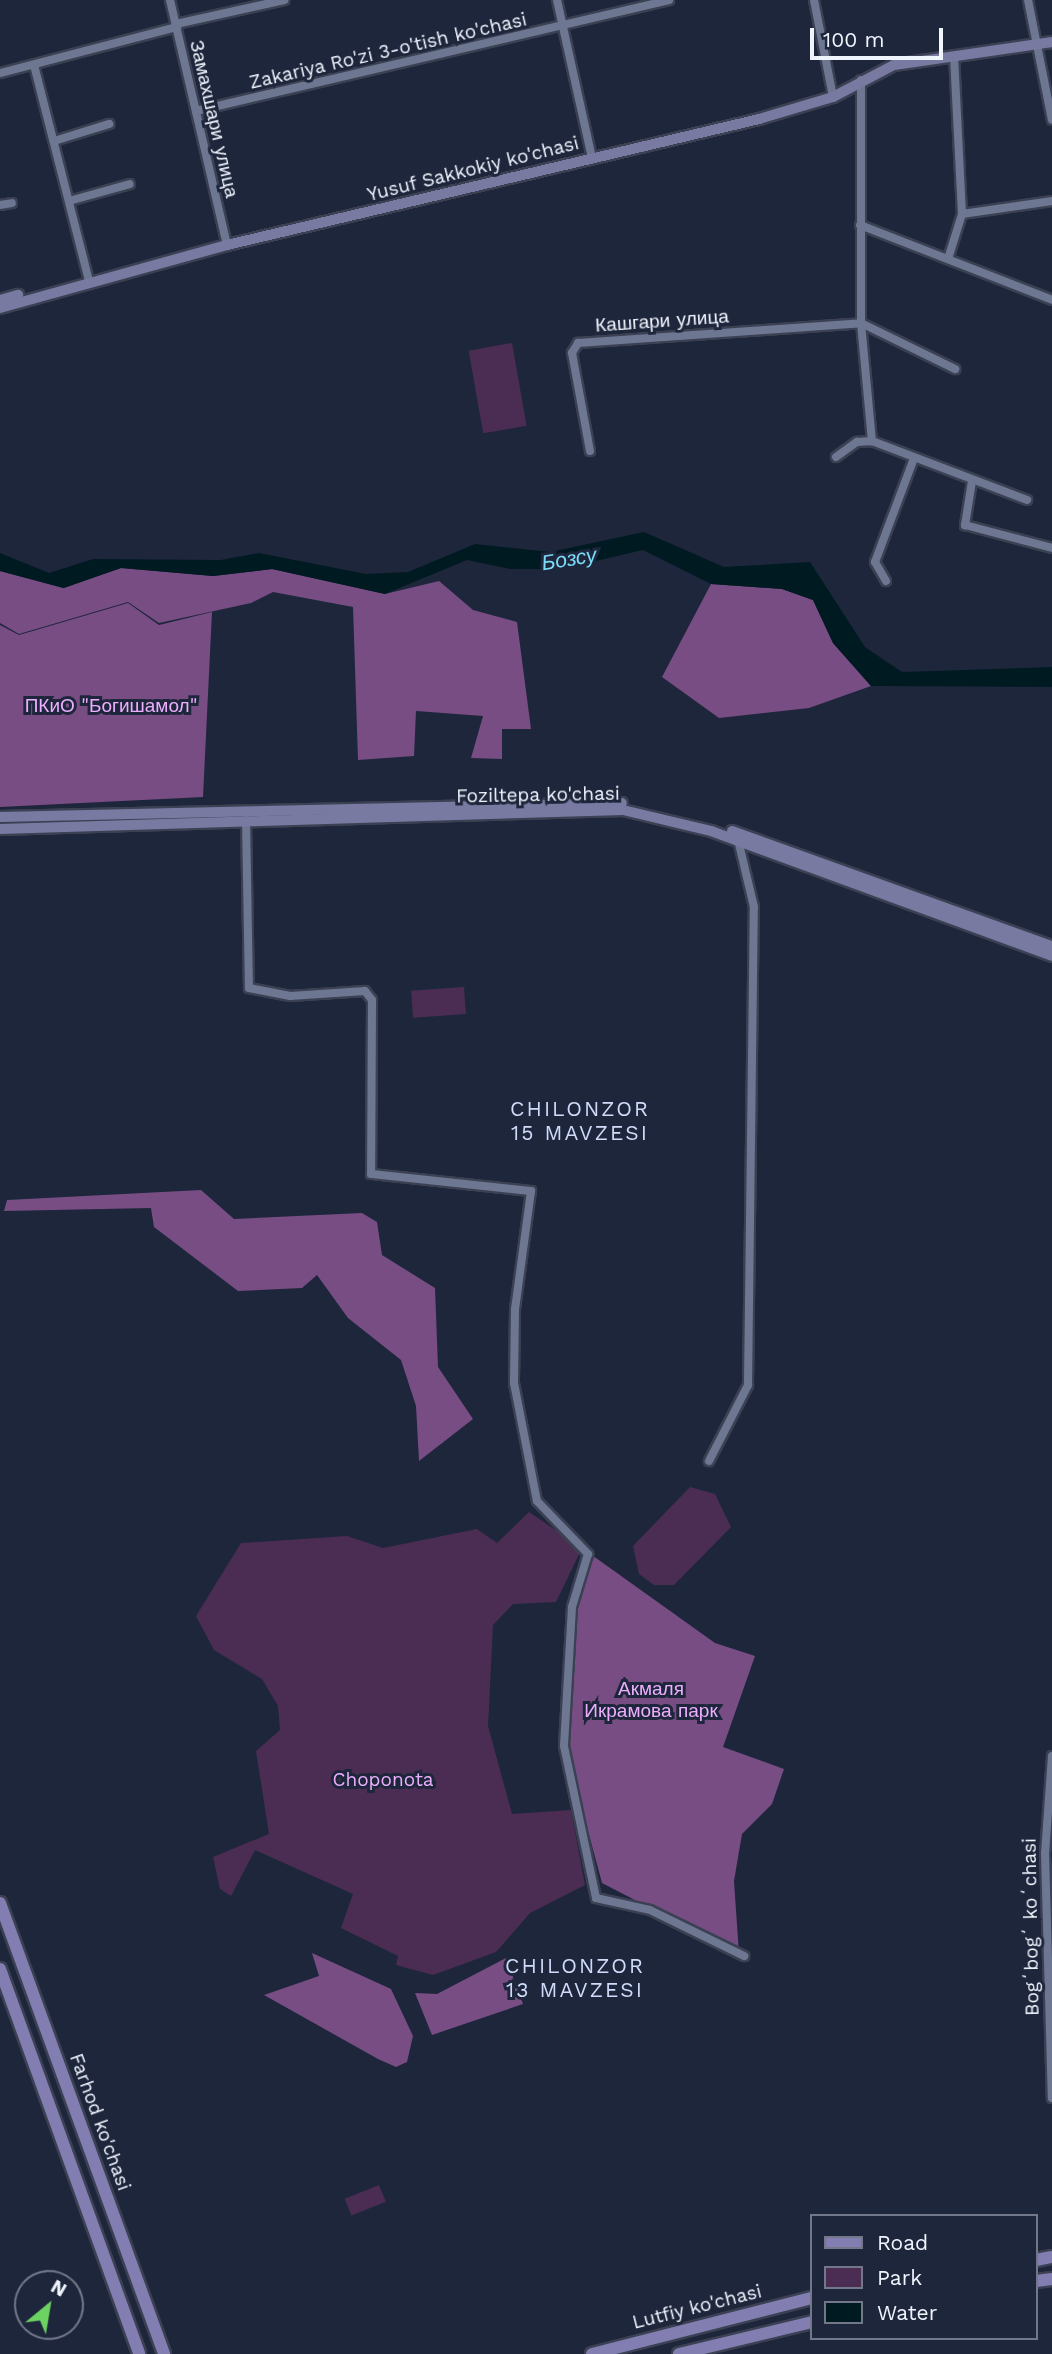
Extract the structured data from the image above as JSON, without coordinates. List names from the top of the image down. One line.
{"streets":{"main road":["Yusuf Sakkokiy ko'chasi","Foziltepa ko'chasi","Farhod ko'chasi","Lutfiy ko'chasi"],"street":["Zakariya Ro'zi 3-o'tish ko'chasi","Замахшари улица","Кашгари улица","Bogʻbogʻ koʻchasi"]},"crossings":[["Zakariya Ro'zi 3-o'tish ko'chasi","Замахшари улица"],["Замахшари улица","Yusuf Sakkokiy ko'chasi"]],"districts":["CHILONZOR 15 MAVZESI","CHILONZOR 13 MAVZESI"],"water":["Бозсу"],"parks":["ПКиО \"Богишамол\"","Акмаля Икрамова парк","Choponota"],"legend":["Road","Park","Water"],"scale_bar":"100 m","north":"top right"}
